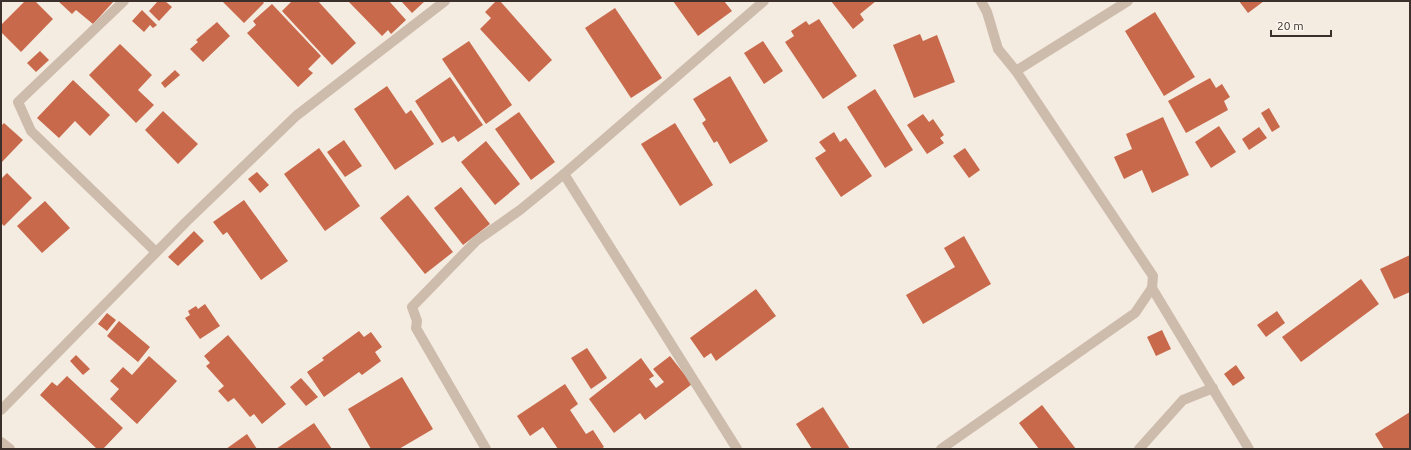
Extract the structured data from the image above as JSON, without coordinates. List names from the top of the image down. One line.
{"scale_bar":"20 m"}
